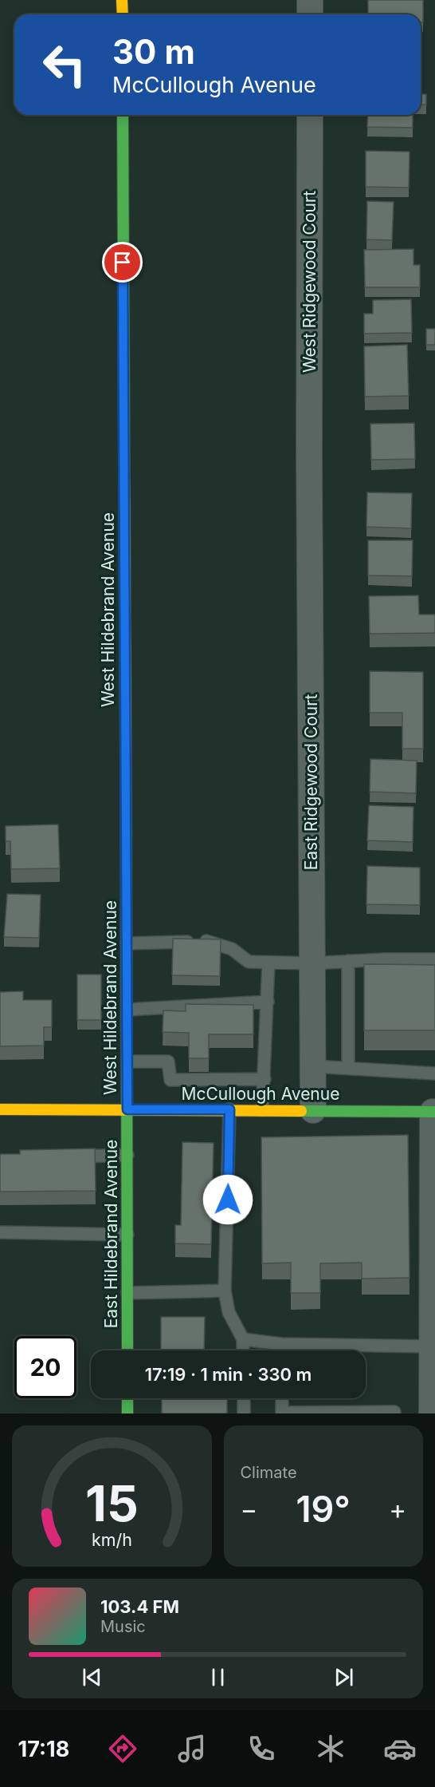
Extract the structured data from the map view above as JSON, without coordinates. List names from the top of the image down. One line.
{"streets":{"main road":["West Hildebrand Avenue","McCullough Avenue","East Hildebrand Avenue"],"street":["West Ridgewood Court","East Ridgewood Court"]},"crossings":[["West Ridgewood Court","East Ridgewood Court"],["West Hildebrand Avenue","McCullough Avenue"],["West Hildebrand Avenue","East Hildebrand Avenue"],["East Ridgewood Court","McCullough Avenue"],["McCullough Avenue","East Hildebrand Avenue"]],"page":{"turn":["30 m","McCullough Avenue"],"limit":"20","trip":"17:19 · 1 min · 330 m","tile":"Climate","heat":["−","19°","+"],"song":["103.4 FM","Music"],"tabs":"17:18","gauge":["15","km/h"]}}
